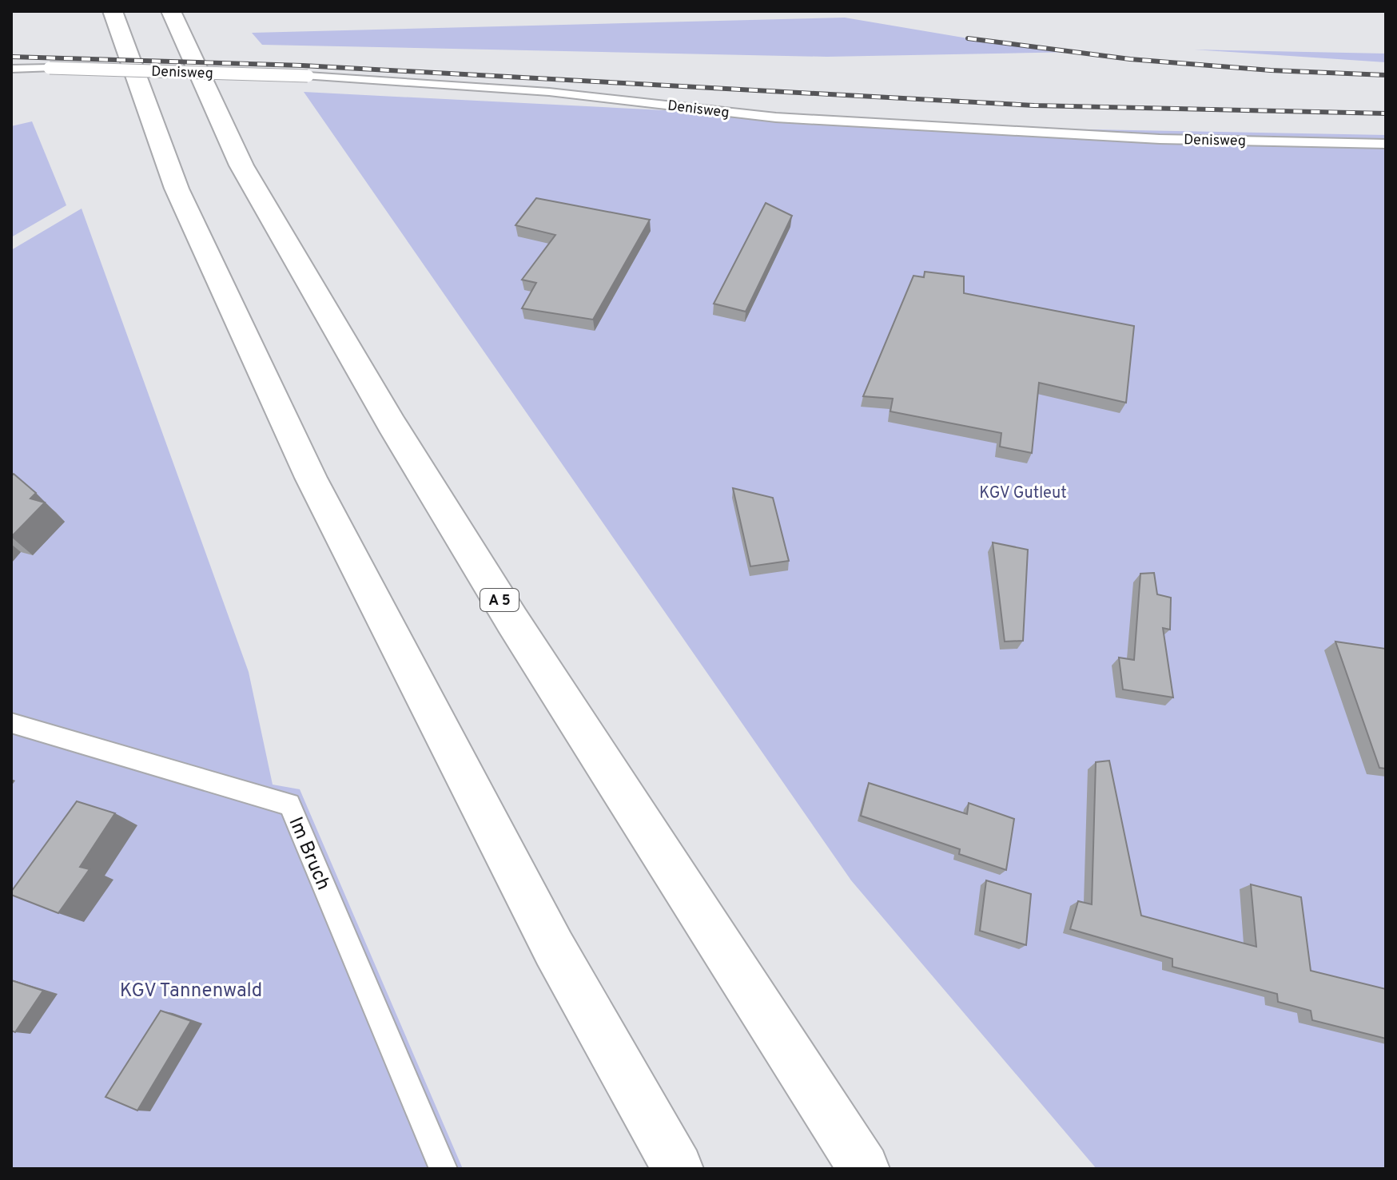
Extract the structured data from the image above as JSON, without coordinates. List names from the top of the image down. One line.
{"streets":{"highway":["A 5"],"lane":["Denisweg","Im Bruch"]},"parks":["KGV Gutleut","KGV Tannenwald"]}
